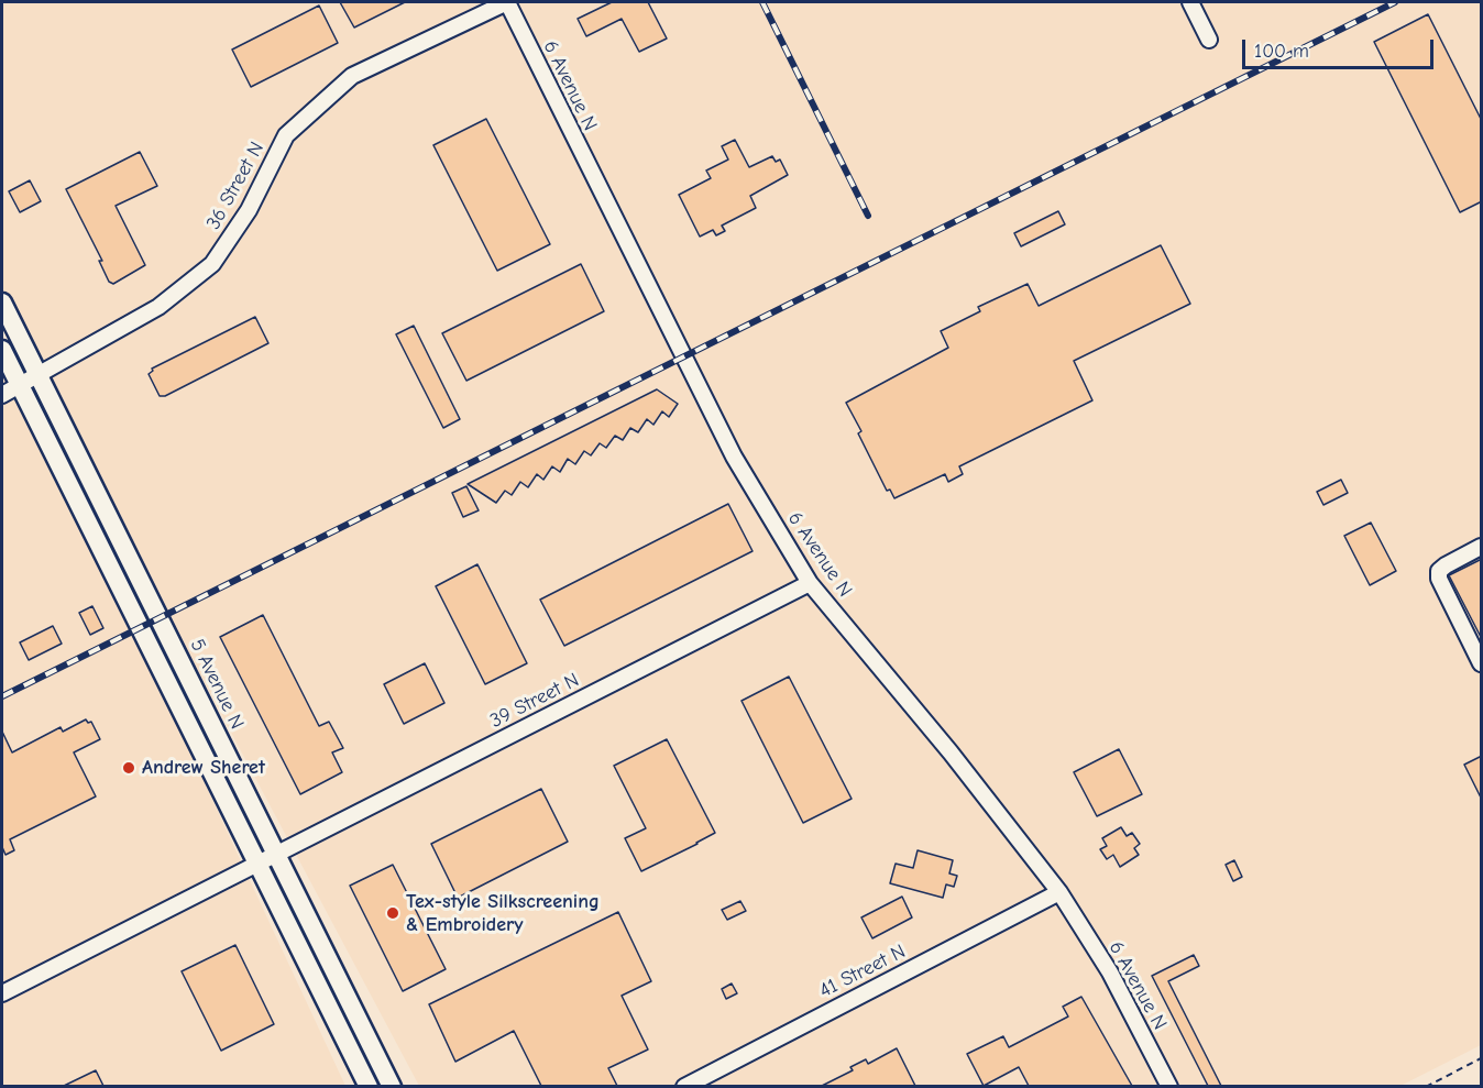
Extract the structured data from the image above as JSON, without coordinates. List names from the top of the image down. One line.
{"streets":{"main road":["5 Avenue N"],"street":["6 Avenue N","36 Street N","39 Street N","41 Street N"]},"crossings":[["6 Avenue N","36 Street N"],["6 Avenue N","39 Street N"],["6 Avenue N","41 Street N"],["36 Street N","5 Avenue N"],["5 Avenue N","39 Street N"]],"places":["Andrew Sheret","Tex-style Silkscreening & Embroidery"],"scale_bar":"100 m"}
